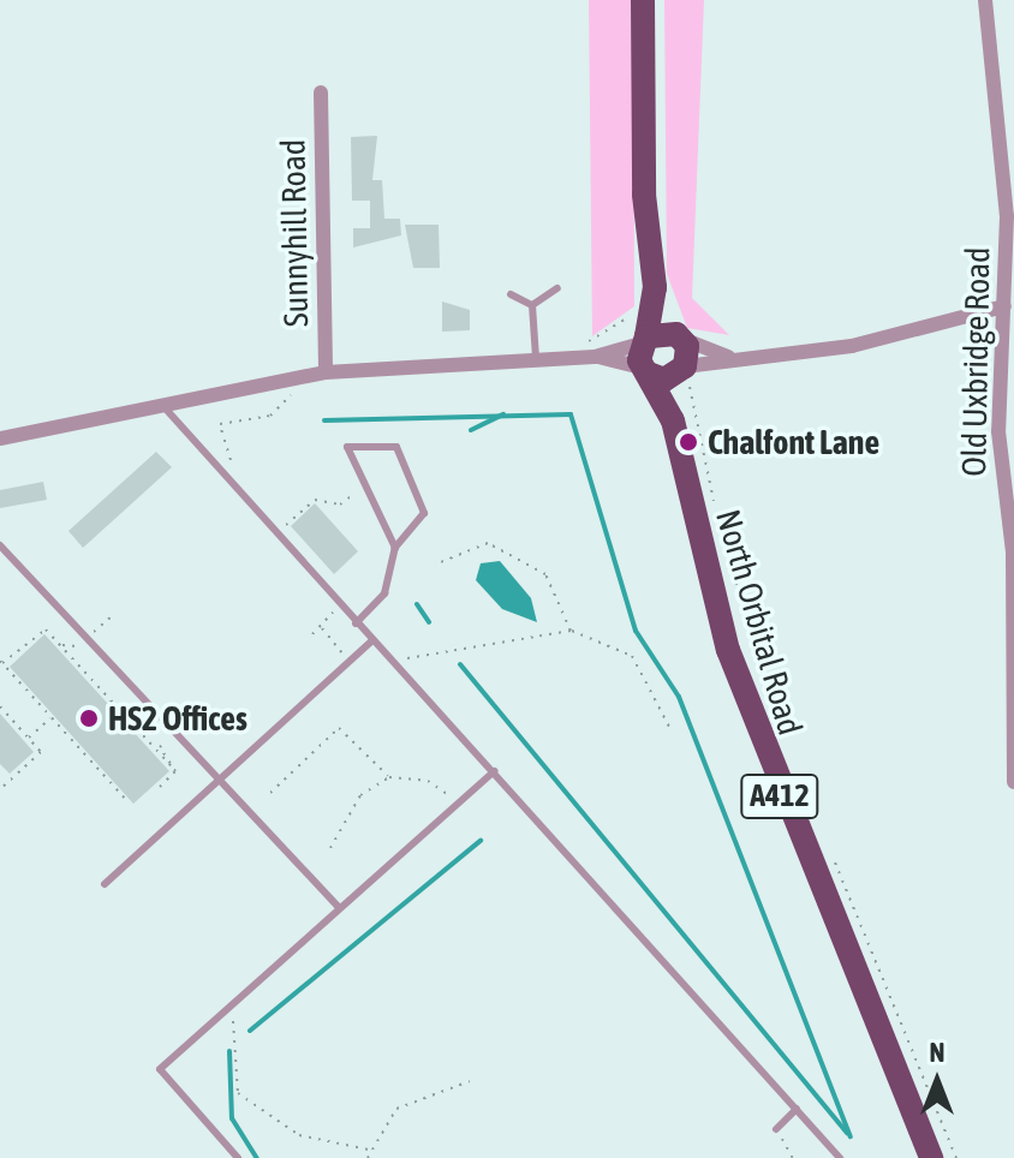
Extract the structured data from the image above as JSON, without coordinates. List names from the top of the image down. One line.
{"streets":{"main road":["North Orbital Road","A412"],"street":["Sunnyhill Road","Old Uxbridge Road"]},"places":["Chalfont Lane","HS2 Offices"],"north":"top"}
